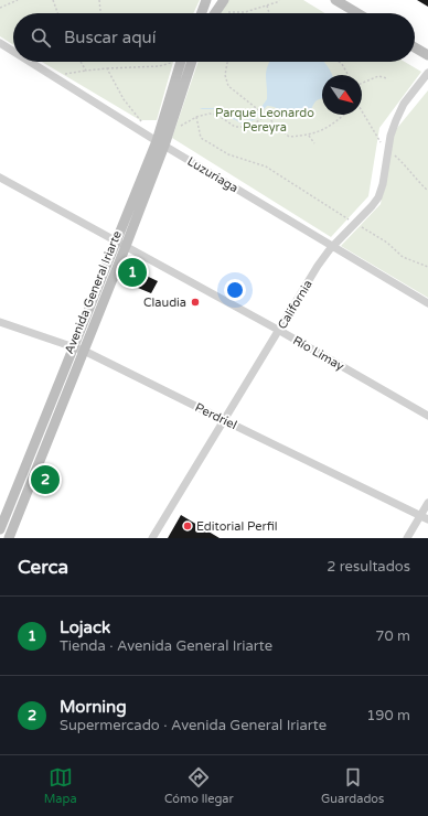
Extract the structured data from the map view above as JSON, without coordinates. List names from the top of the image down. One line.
{"streets":{"main road":["Avenida General Iriarte"],"street":["Luzuriaga","California","Río Limay","Perdriel"]},"crossings":[["Luzuriaga","Avenida General Iriarte"],["Luzuriaga","California"],["Avenida General Iriarte","Río Limay"],["Avenida General Iriarte","Perdriel"],["California","Río Limay"],["California","Perdriel"]],"parks":["Parque Leonardo Pereyra"],"places":["Claudia","Editorial Perfil"],"north":"bottom right","page":{"search":"Buscar aquí","pins":["1","2"],"heading":["Cerca","2 resultados"],"list":[{"mark":"1","name":"Lojack","note":"Tienda · Avenida General Iriarte","value":"70 m"},{"mark":"2","name":"Morning","note":"Supermercado · Avenida General Iriarte","value":"190 m"}],"nav":["Mapa","Cómo llegar","Guardados"]}}
